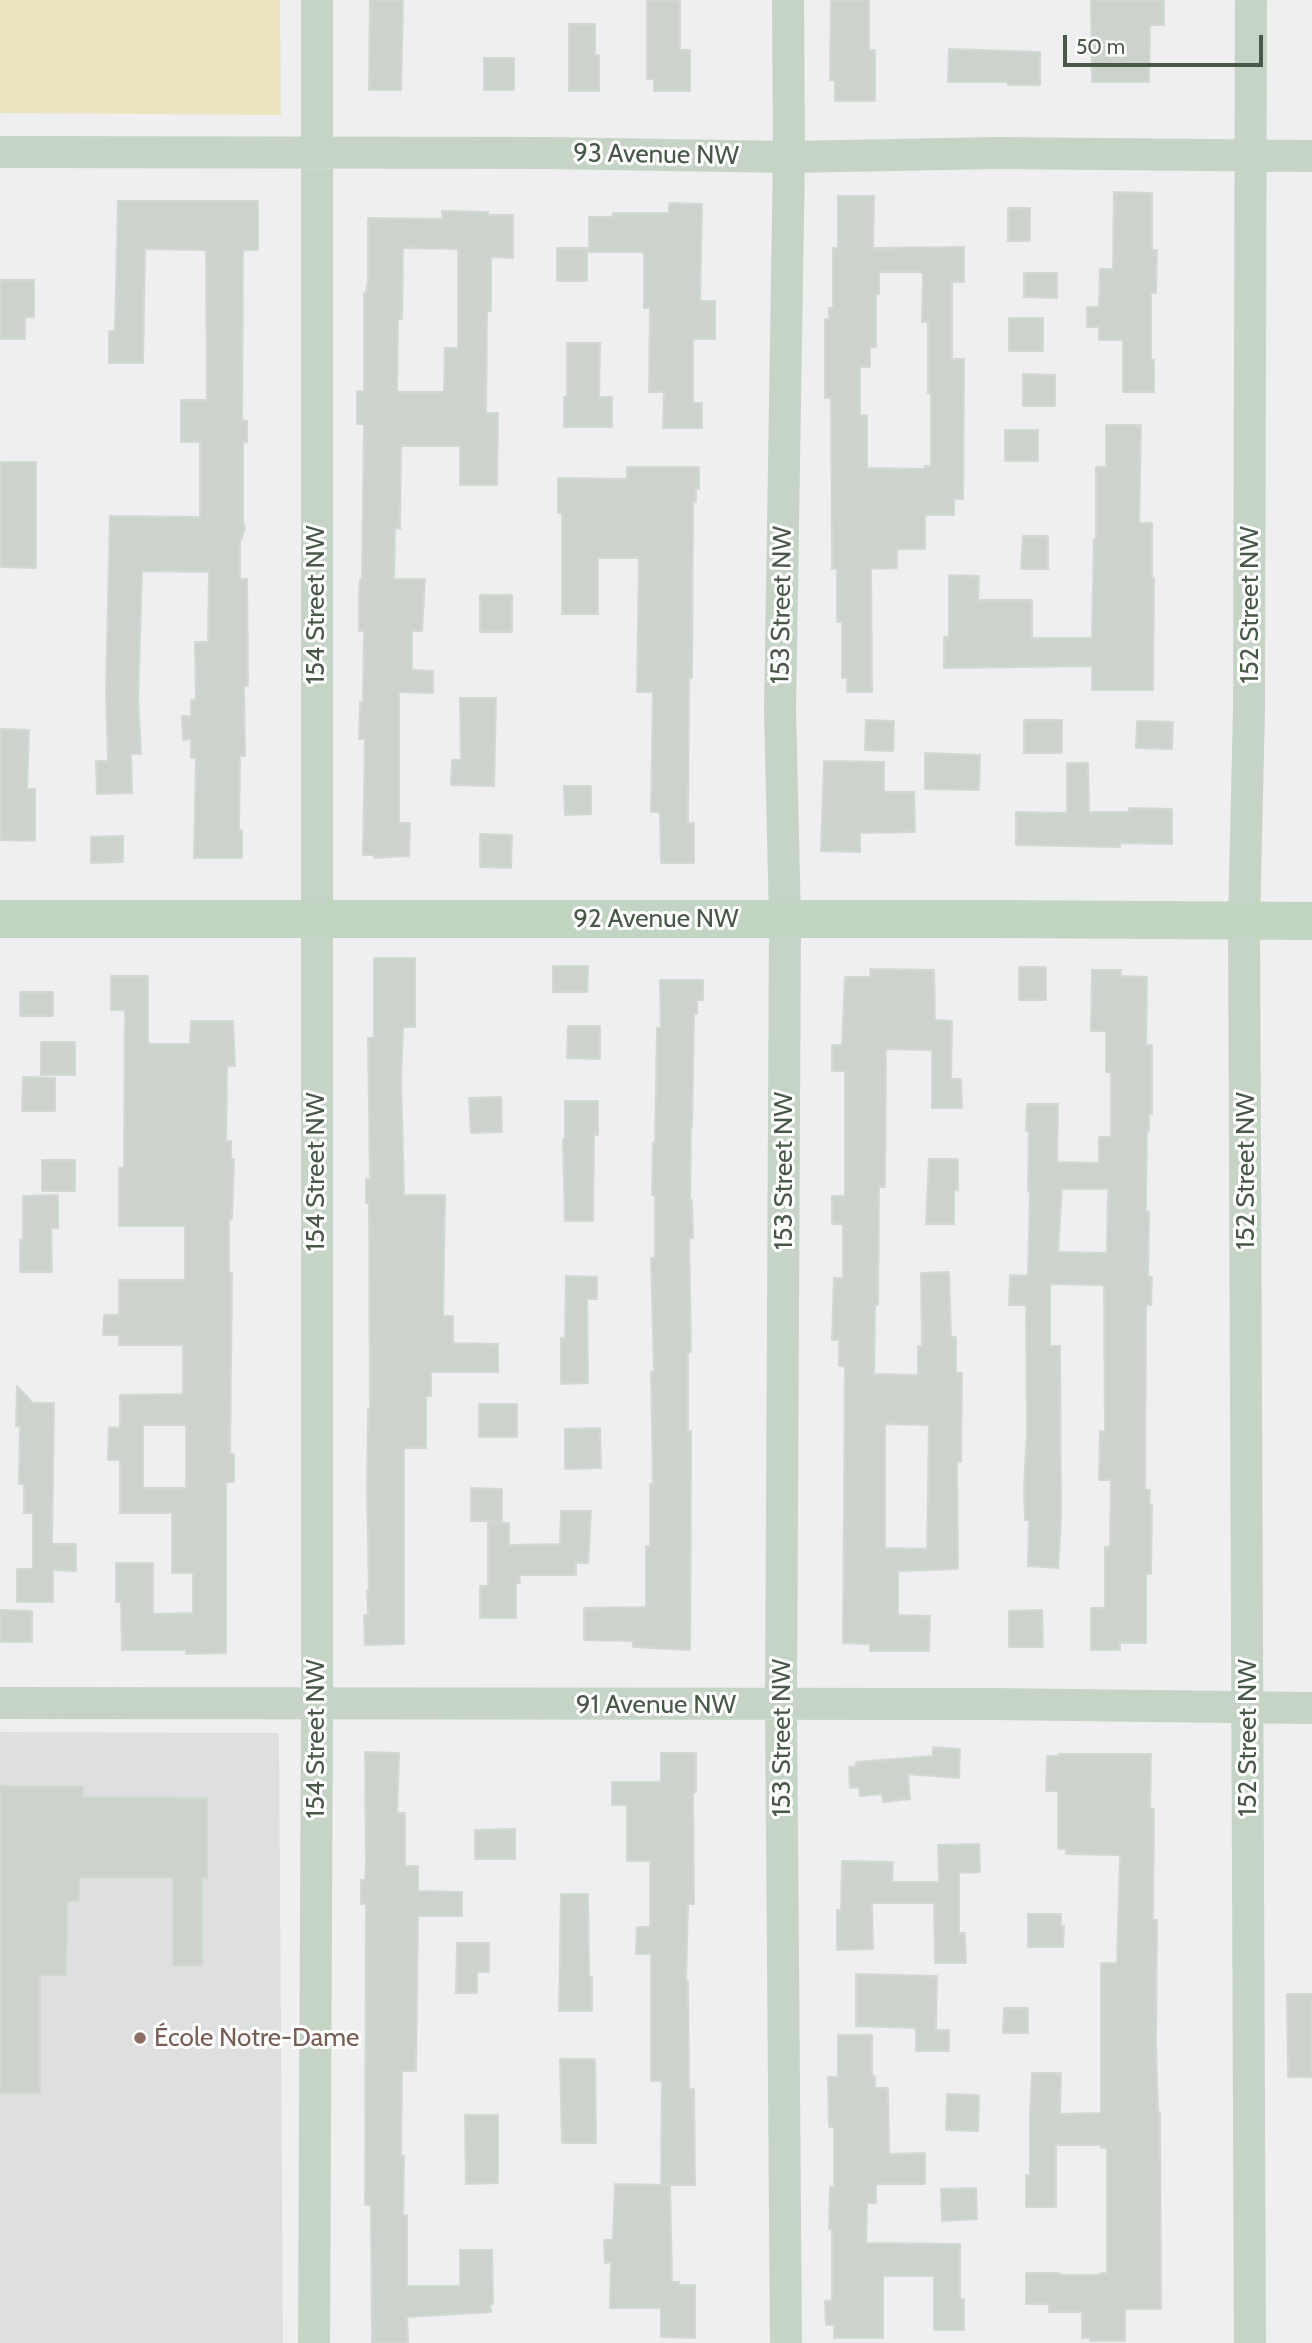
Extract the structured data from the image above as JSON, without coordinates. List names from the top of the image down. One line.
{"streets":{"street":["93 Avenue NW","154 Street NW","153 Street NW","152 Street NW","92 Avenue NW","91 Avenue NW"]},"crossings":[["93 Avenue NW","154 Street NW"],["93 Avenue NW","153 Street NW"],["93 Avenue NW","152 Street NW"],["154 Street NW","92 Avenue NW"],["154 Street NW","91 Avenue NW"],["153 Street NW","92 Avenue NW"],["153 Street NW","91 Avenue NW"],["152 Street NW","92 Avenue NW"],["152 Street NW","91 Avenue NW"]],"places":["École Notre-Dame"],"scale_bar":"50 m"}
